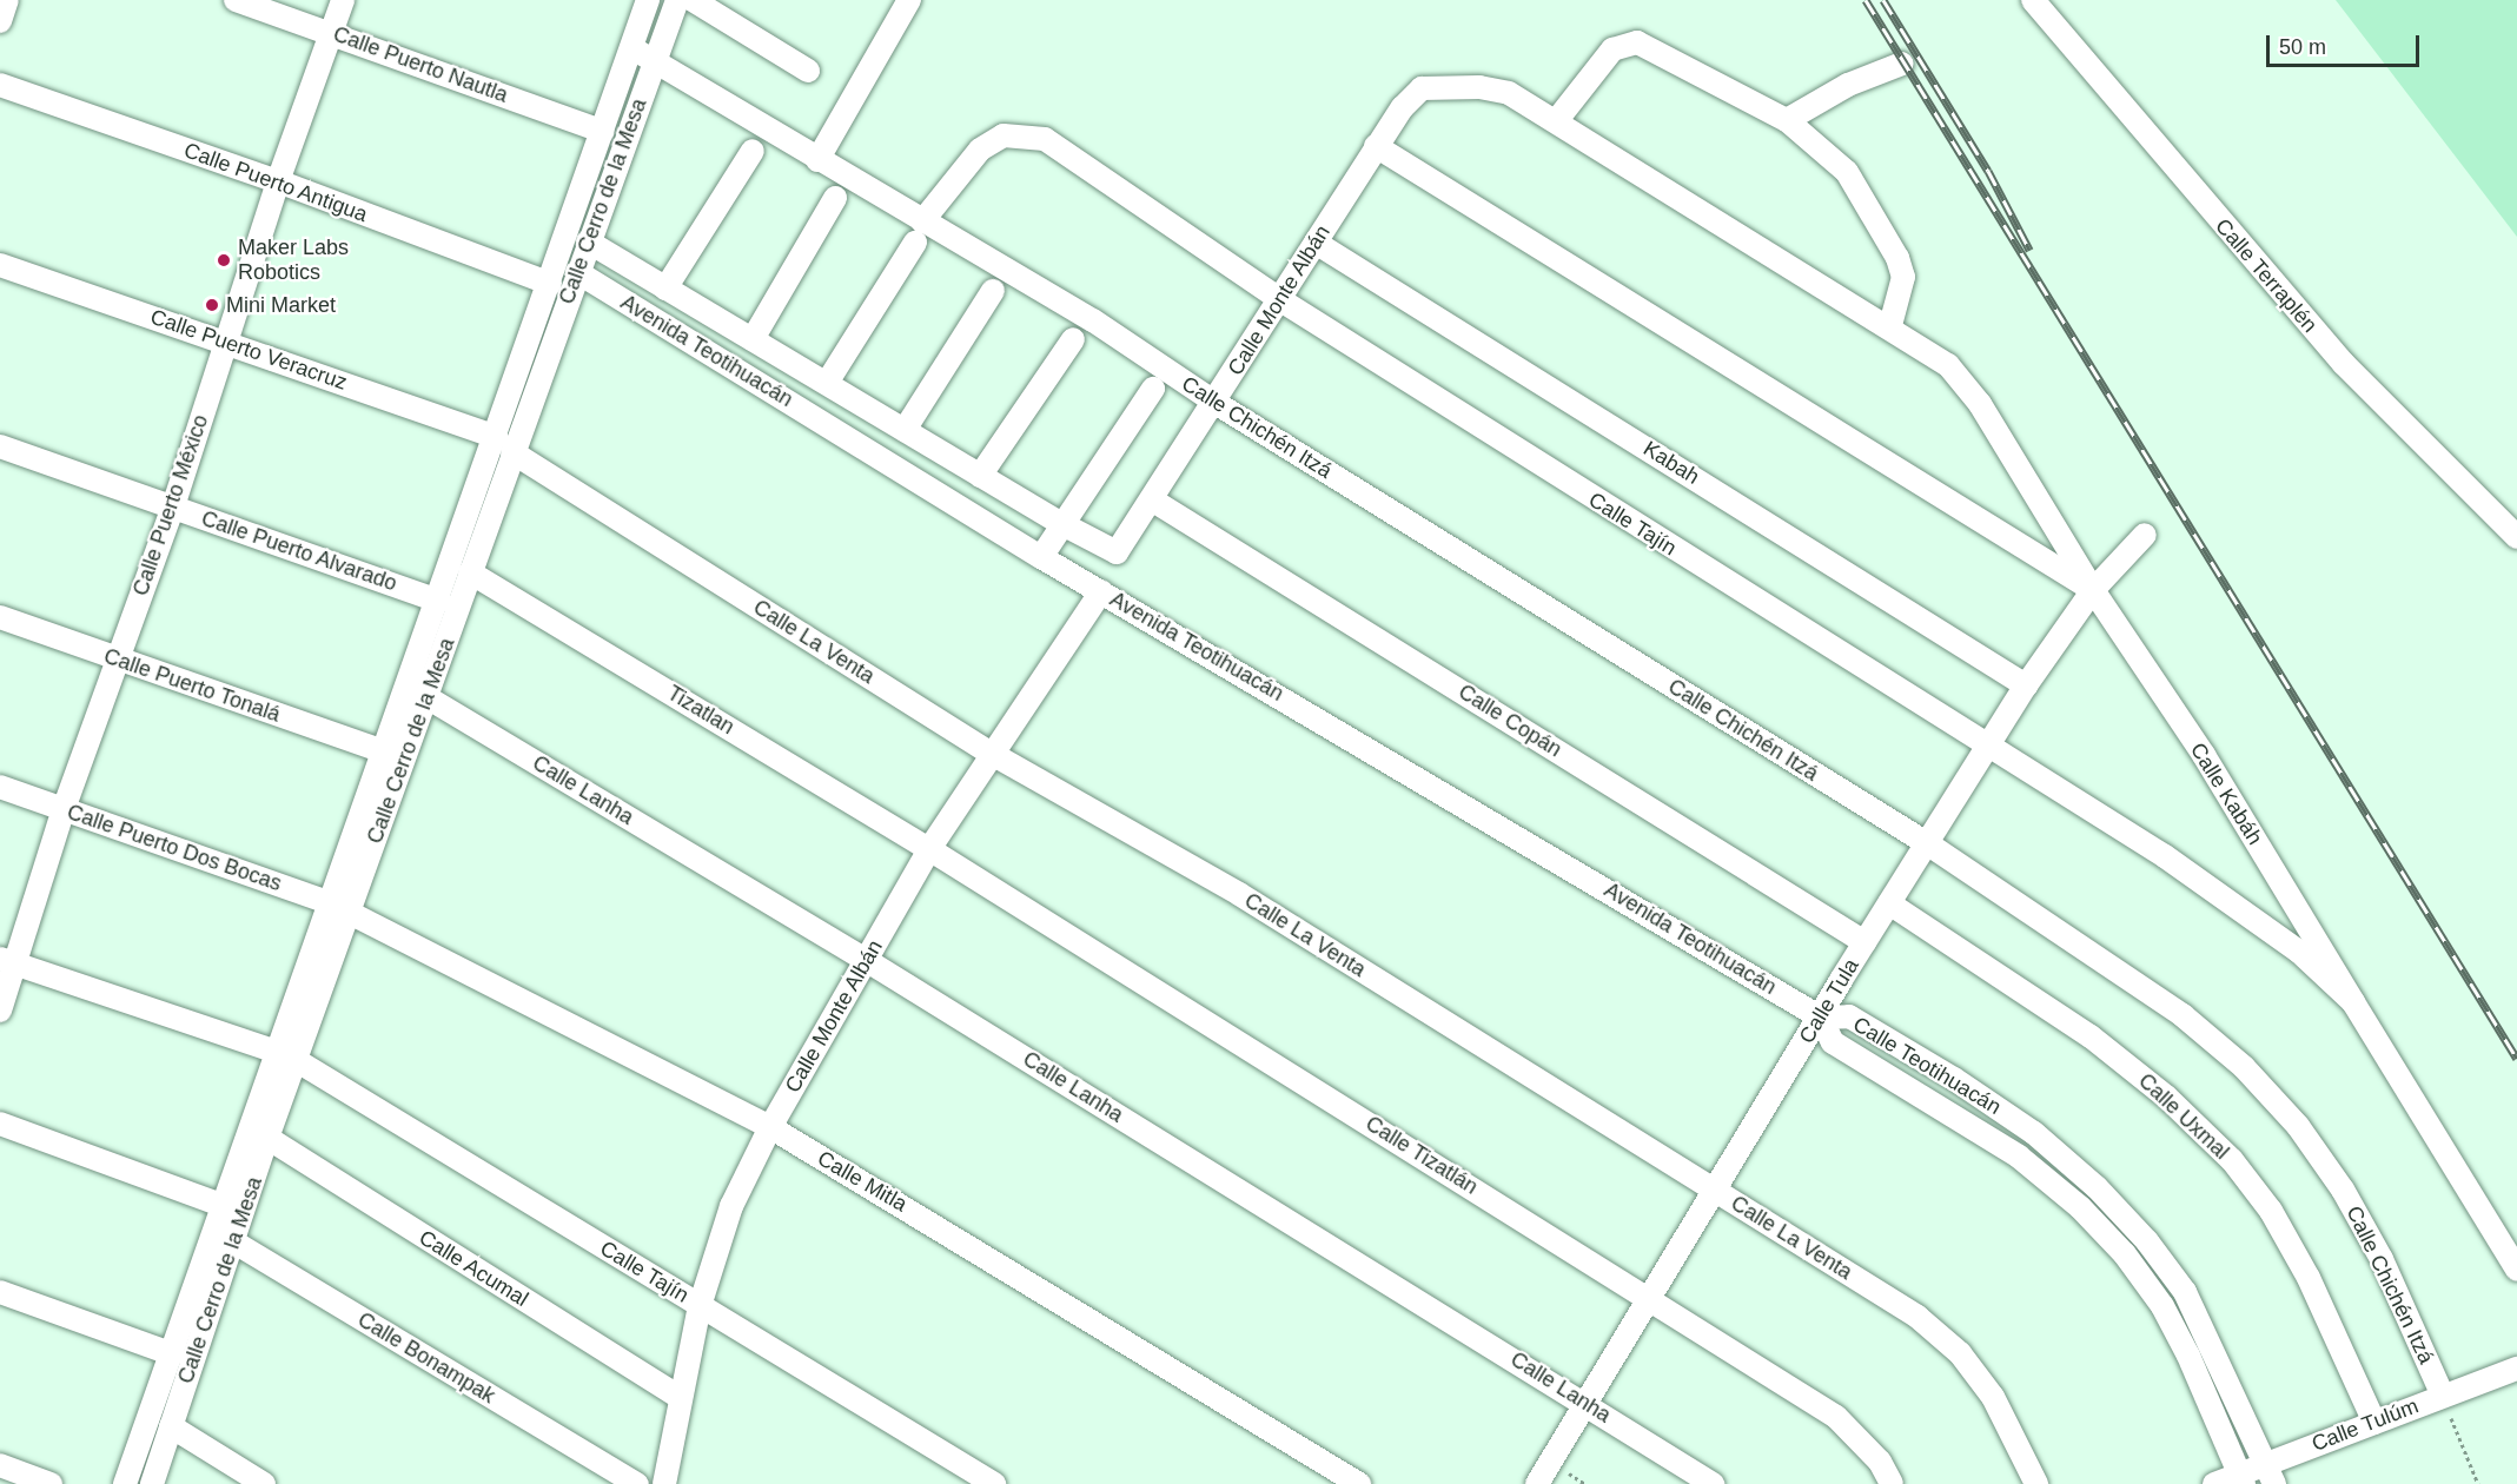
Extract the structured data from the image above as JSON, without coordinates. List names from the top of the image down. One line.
{"streets":{"street":["Calle Puerto Nautla","Calle Puerto Antigua","Calle Cerro de la Mesa","Calle Terraplén","Calle Monte Albán","Calle Puerto Veracruz","Avenida Teotihuacán","Calle Chichén Itzá","Kabah","Calle Puerto México","Calle Tajín","Calle Puerto Alvarado","Calle La Venta","Calle Puerto Tonalá","Tizatlan","Calle Copán","Calle Lanha","Calle Kabáh","Calle Puerto Dos Bocas","Calle Tula","Calle Teotihuacán","Calle Uxmal","Calle Tizatlán","Calle Mitla","Calle Acumal","Calle Bonampak","Calle Tulúm"]},"crossings":[["Calle Puerto Nautla","Calle Cerro de la Mesa"],["Calle Puerto Nautla","Calle Puerto México"],["Calle Puerto Antigua","Calle Cerro de la Mesa"],["Calle Puerto Antigua","Calle Puerto México"],["Calle Cerro de la Mesa","Calle Puerto Veracruz"],["Calle Cerro de la Mesa","Avenida Teotihuacán"],["Calle Cerro de la Mesa","Calle Chichén Itzá"],["Calle Cerro de la Mesa","Calle Tajín"],["Calle Cerro de la Mesa","Calle Puerto Alvarado"],["Calle Cerro de la Mesa","Calle La Venta"],["Calle Cerro de la Mesa","Calle Puerto Tonalá"],["Calle Cerro de la Mesa","Tizatlan"],["Calle Cerro de la Mesa","Calle Lanha"],["Calle Cerro de la Mesa","Calle Puerto Dos Bocas"],["Calle Cerro de la Mesa","Calle Mitla"],["Calle Cerro de la Mesa","Calle Acumal"],["Calle Cerro de la Mesa","Calle Bonampak"],["Calle Monte Albán","Avenida Teotihuacán"],["Calle Monte Albán","Calle Chichén Itzá"],["Calle Monte Albán","Kabah"],["Calle Monte Albán","Calle Tajín"],["Calle Monte Albán","Calle La Venta"],["Calle Monte Albán","Tizatlan"],["Calle Monte Albán","Calle Copán"],["Calle Monte Albán","Calle Lanha"],["Calle Monte Albán","Calle Kabáh"],["Calle Monte Albán","Calle Tizatlán"],["Calle Monte Albán","Calle Mitla"],["Calle Monte Albán","Calle Acumal"],["Calle Puerto Veracruz","Calle Puerto México"],["Calle Puerto Veracruz","Calle La Venta"],["Avenida Teotihuacán","Calle Tula"],["Avenida Teotihuacán","Calle Teotihuacán"],["Calle Chichén Itzá","Calle Tajín"],["Calle Chichén Itzá","Calle Tula"],["Calle Chichén Itzá","Calle Tulúm"],["Kabah","Calle Tula"],["Calle Puerto México","Calle Tajín"],["Calle Puerto México","Calle Puerto Alvarado"],["Calle Puerto México","Calle Puerto Tonalá"],["Calle Puerto México","Calle Puerto Dos Bocas"],["Calle Tajín","Calle Kabáh"],["Calle Tajín","Calle Tula"],["Calle La Venta","Calle Tula"],["Tizatlan","Calle Tizatlán"],["Calle Copán","Calle Tula"],["Calle Lanha","Calle Tula"],["Calle Kabáh","Calle Tula"],["Calle Puerto Dos Bocas","Calle Mitla"],["Calle Tula","Calle Teotihuacán"],["Calle Tula","Calle Uxmal"],["Calle Tula","Calle Tizatlán"],["Calle Teotihuacán","Calle Tulúm"],["Calle Uxmal","Calle Tulúm"]],"places":["Maker Labs Robotics","Mini Market"],"scale_bar":"50 m"}
